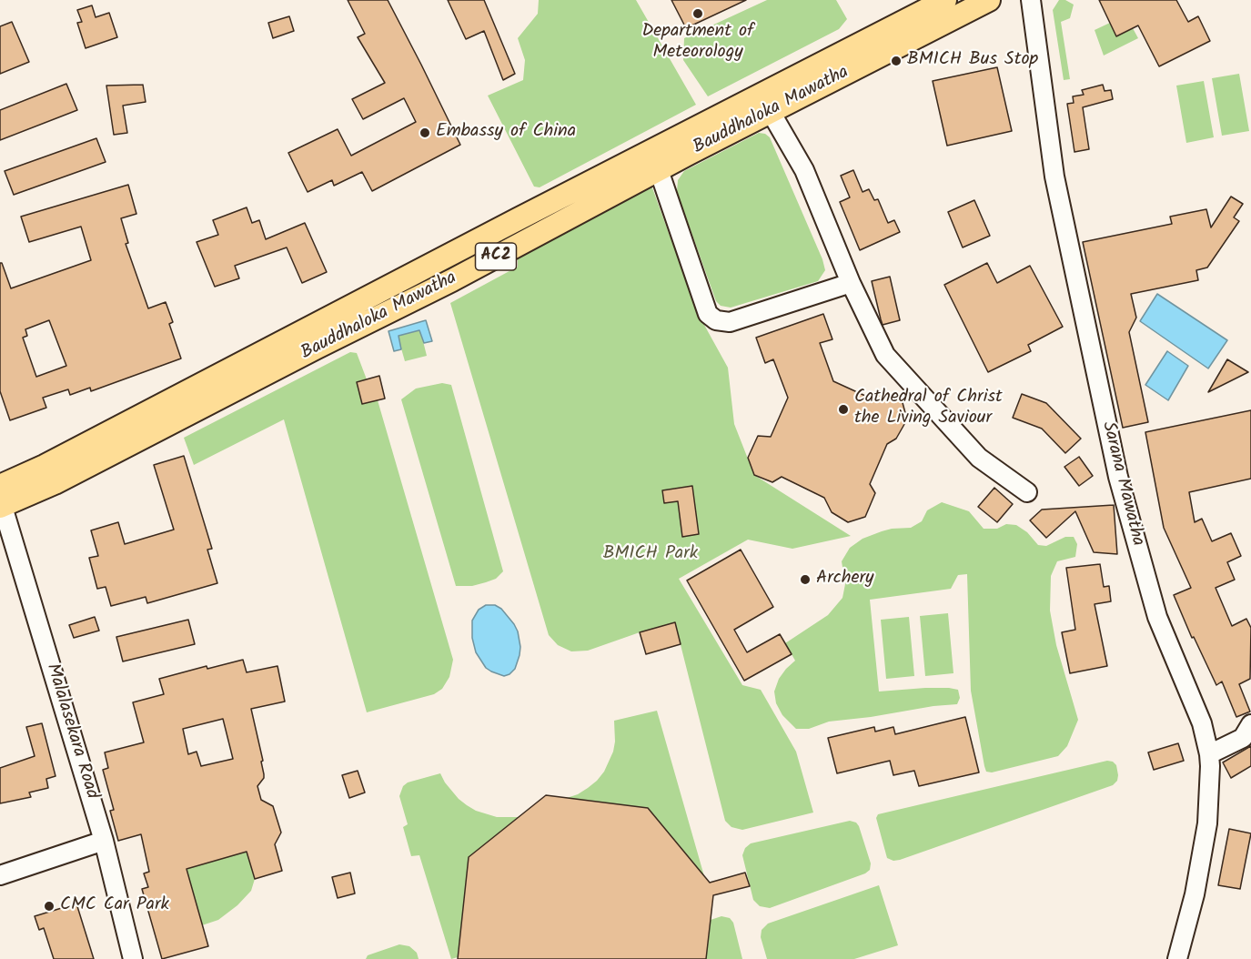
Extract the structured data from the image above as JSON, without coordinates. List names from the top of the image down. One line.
{"streets":{"main road":["Bauddhaloka Mawatha","AC2"],"street":["Sarana Mawatha","Malalasekara Road"]},"crossings":[["Bauddhaloka Mawatha","Malalasekara Road"]],"parks":["BMICH Park"],"places":["Department of Meteorology","BMICH Bus Stop","Embassy of China","Cathedral of Christ the Living Saviour","Archery","CMC Car Park"]}
